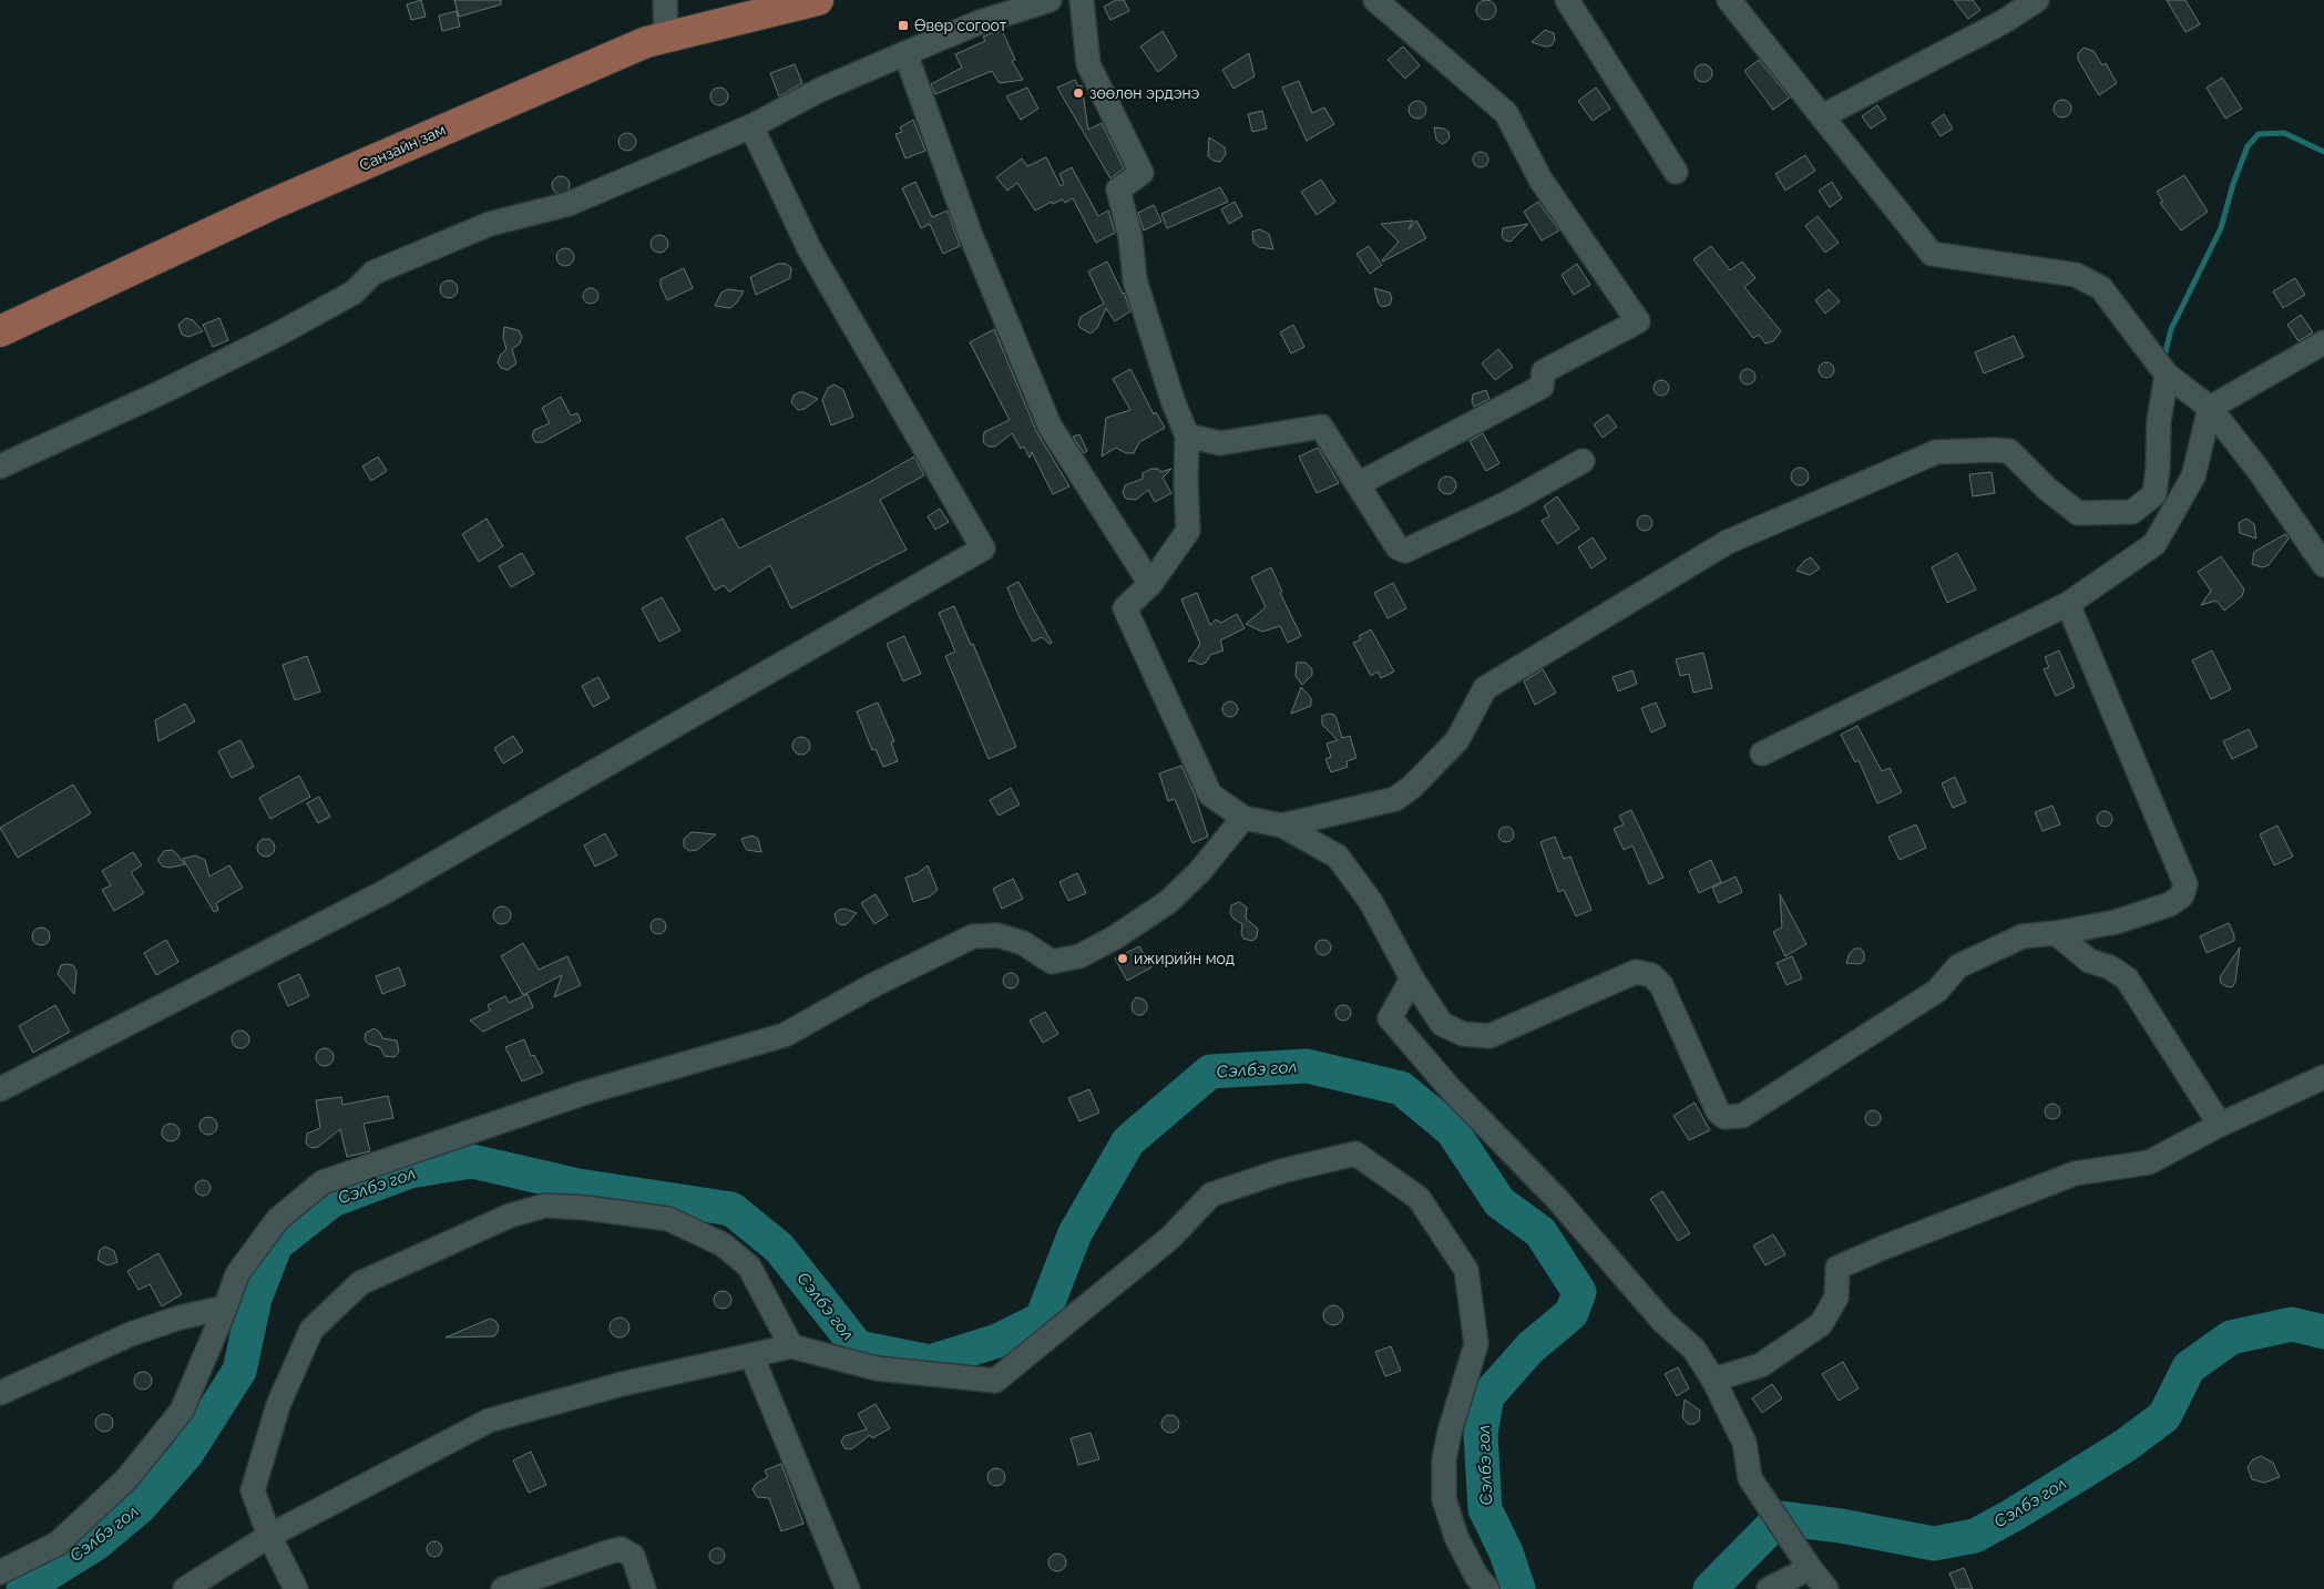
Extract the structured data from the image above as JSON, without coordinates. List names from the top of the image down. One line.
{"streets":{"main road":["Санзайн зам"]},"water":["Сэлбэ гол"],"places":{"transit":["Өвөр согоот"],"other":["зөөлөн эрдэнэ","ижирийн мод"]}}
